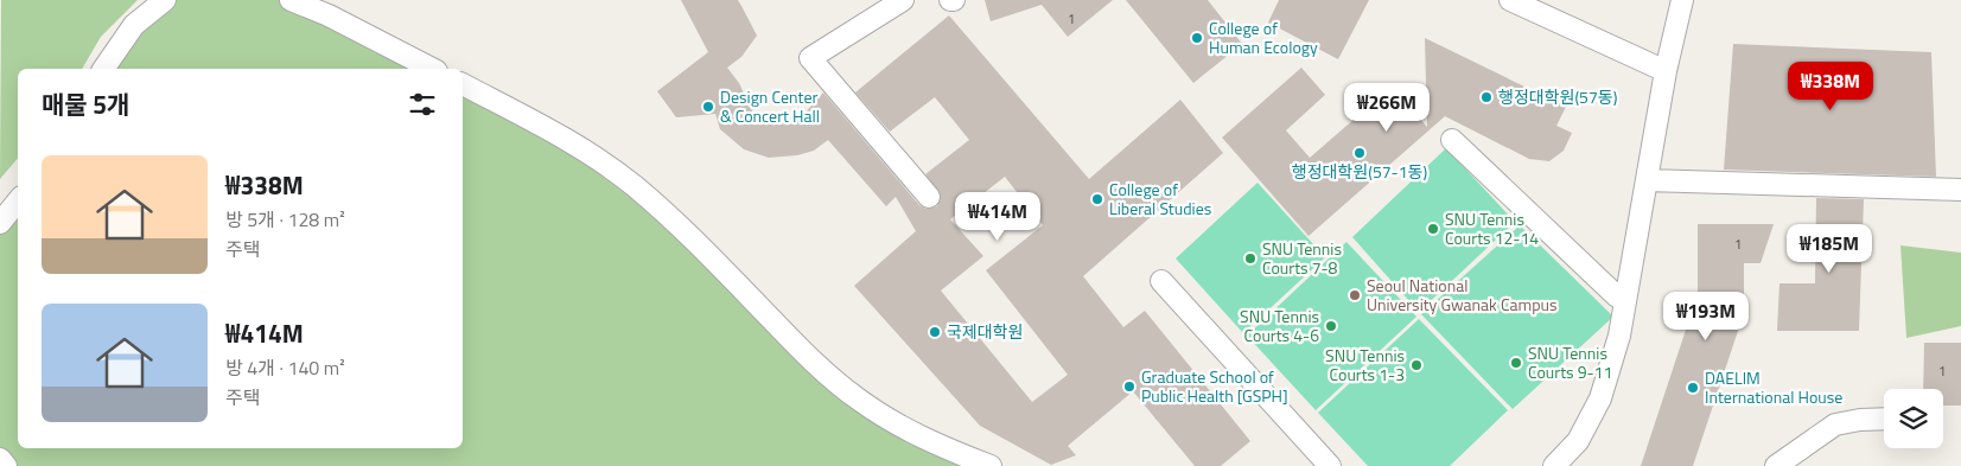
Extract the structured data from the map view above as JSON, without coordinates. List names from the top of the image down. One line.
{"places":["College of Human Ecology","행정대학원(57동)","Design Center & Concert Hall","행정대학원(57-1동)","College of Liberal Studies","SNU Tennis Courts 12-14","SNU Tennis Courts 7-8","Seoul National University Gwanak Campus","SNU Tennis Courts 4-6","국제대학원","SNU Tennis Courts 9-11","SNU Tennis Courts 1-3","Graduate School of Public Health [GSPH]","DAELIM International House"],"house_numbers":["1","1","1"],"page":{"price":["₩338M","₩266M","₩414M","₩185M","₩193M"],"heading":"매물 5개","list":[{"name":"₩338M","note":"방 5개 · 128 m² · 주택"},{"name":"₩414M","note":"방 4개 · 140 m² · 주택"}]}}
